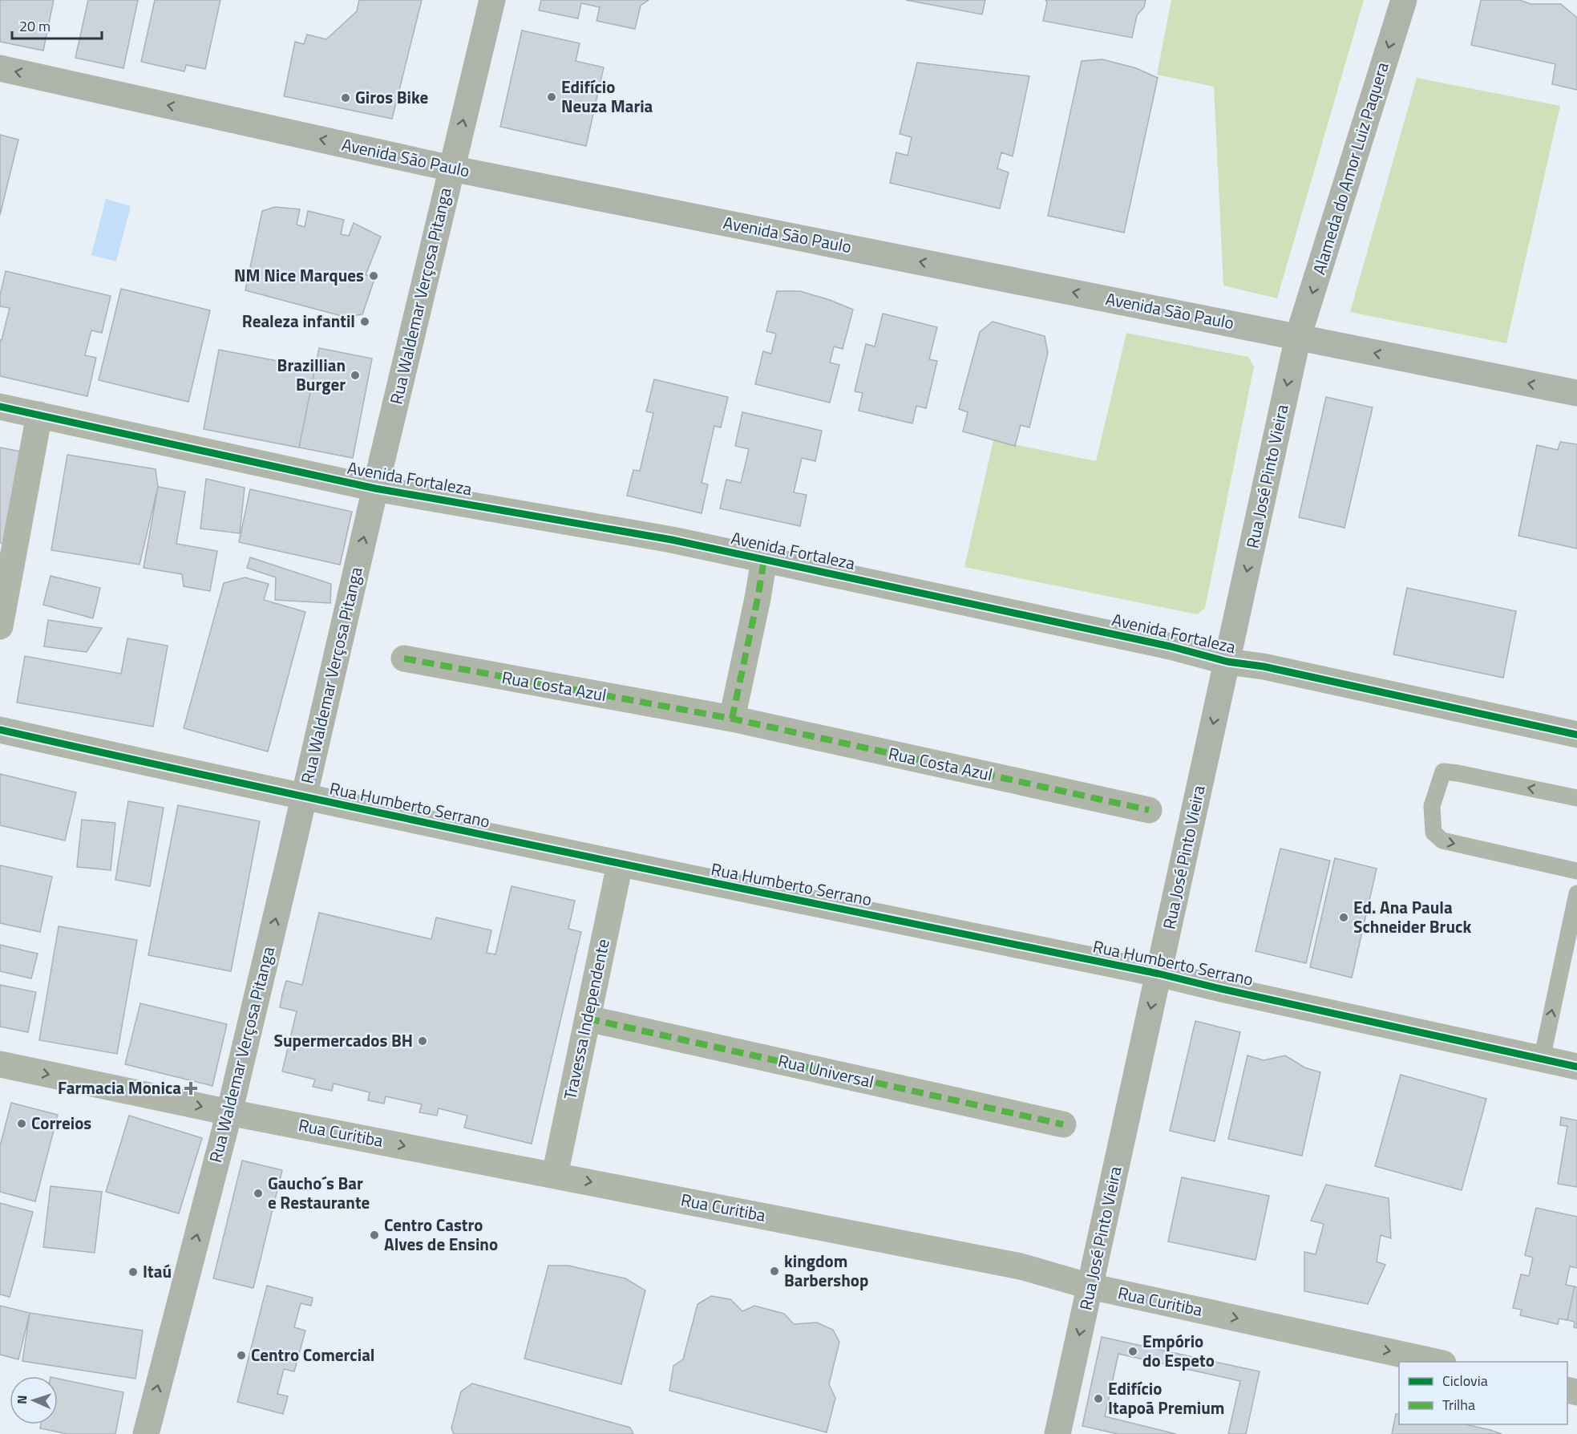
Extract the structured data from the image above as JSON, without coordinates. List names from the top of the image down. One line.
{"streets":{"street":["Avenida São Paulo","Alameda do Amor Luiz Paquera","Rua Waldemar Verçosa Pitanga","Rua José Pinto Vieira","Avenida Fortaleza","Rua Costa Azul","Rua Humberto Serrano","Travessa Independente","Rua Universal","Rua Curitiba"]},"crossings":[["Avenida São Paulo","Alameda do Amor Luiz Paquera"],["Avenida São Paulo","Rua Waldemar Verçosa Pitanga"],["Avenida São Paulo","Rua José Pinto Vieira"],["Alameda do Amor Luiz Paquera","Rua José Pinto Vieira"],["Rua Waldemar Verçosa Pitanga","Avenida Fortaleza"],["Rua Waldemar Verçosa Pitanga","Rua Humberto Serrano"],["Rua Waldemar Verçosa Pitanga","Rua Curitiba"],["Rua José Pinto Vieira","Avenida Fortaleza"],["Rua José Pinto Vieira","Rua Humberto Serrano"],["Rua José Pinto Vieira","Rua Curitiba"],["Rua Humberto Serrano","Travessa Independente"],["Travessa Independente","Rua Universal"],["Travessa Independente","Rua Curitiba"]],"one_way":["Avenida São Paulo","Alameda do Amor Luiz Paquera","Rua Waldemar Verçosa Pitanga","Rua José Pinto Vieira","Rua Curitiba"],"places":{"other":["Edifício Neuza Maria","Giros Bike","NM Nice Marques","Realeza infantil","Brazillian Burger","Ed. Ana Paula Schneider Bruck","Supermercados BH","Correios","Gaucho´s Bar e Restaurante","Centro Castro Alves de Ensino","kingdom Barbershop","Itaú","Empório do Espeto","Centro Comercial","Edifício Itapoã Premium"],"health":["Farmacia Monica"]},"legend":["Ciclovia","Trilha"],"scale_bar":"20 m","north":"left"}
